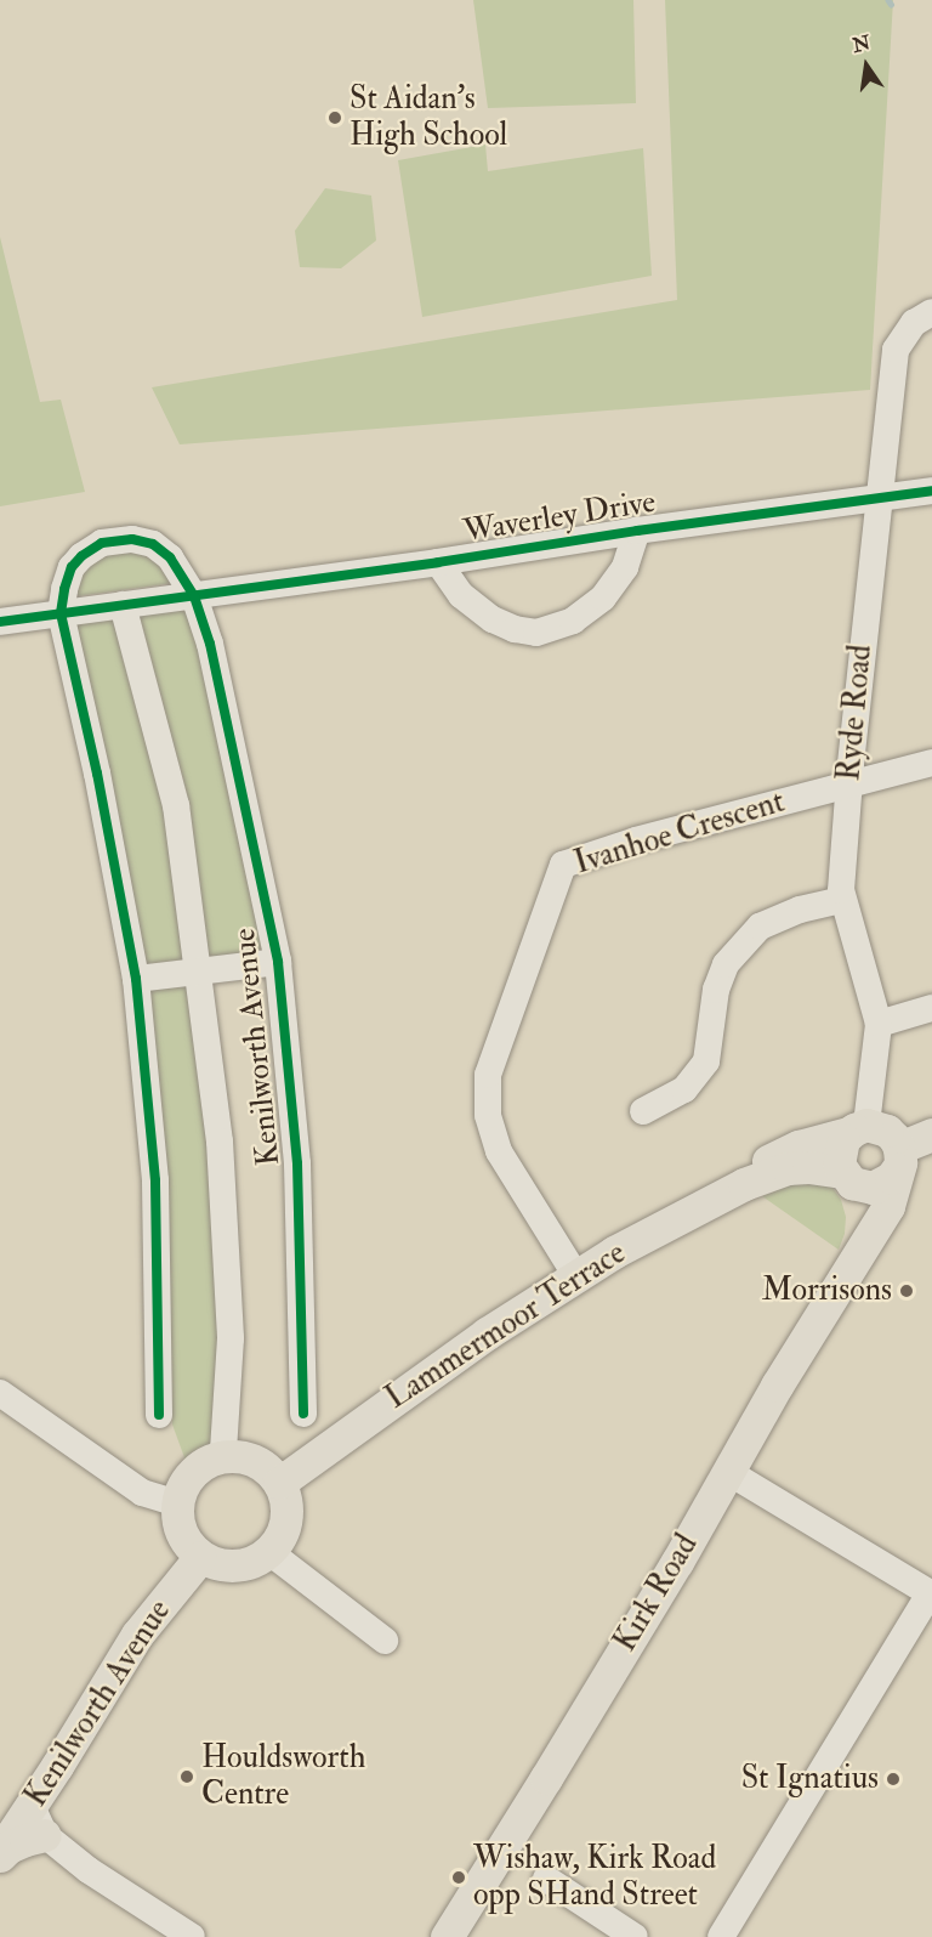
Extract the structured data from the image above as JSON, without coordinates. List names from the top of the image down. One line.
{"streets":{"main road":["Kenilworth Avenue","Lammermoor Terrace","Kirk Road"],"street":["Waverley Drive","Ryde Road","Ivanhoe Crescent"]},"crossings":[["Waverley Drive","Ryde Road"],["Waverley Drive","Kenilworth Avenue"],["Ryde Road","Ivanhoe Crescent"],["Ryde Road","Lammermoor Terrace"],["Ryde Road","Kirk Road"],["Ivanhoe Crescent","Lammermoor Terrace"],["Kenilworth Avenue","Lammermoor Terrace"],["Lammermoor Terrace","Kirk Road"]],"places":["St Aidan's High School","Morrisons","Houldsworth Centre","St Ignatius","Wishaw, Kirk Road opp SHand Street"],"north":"top"}
